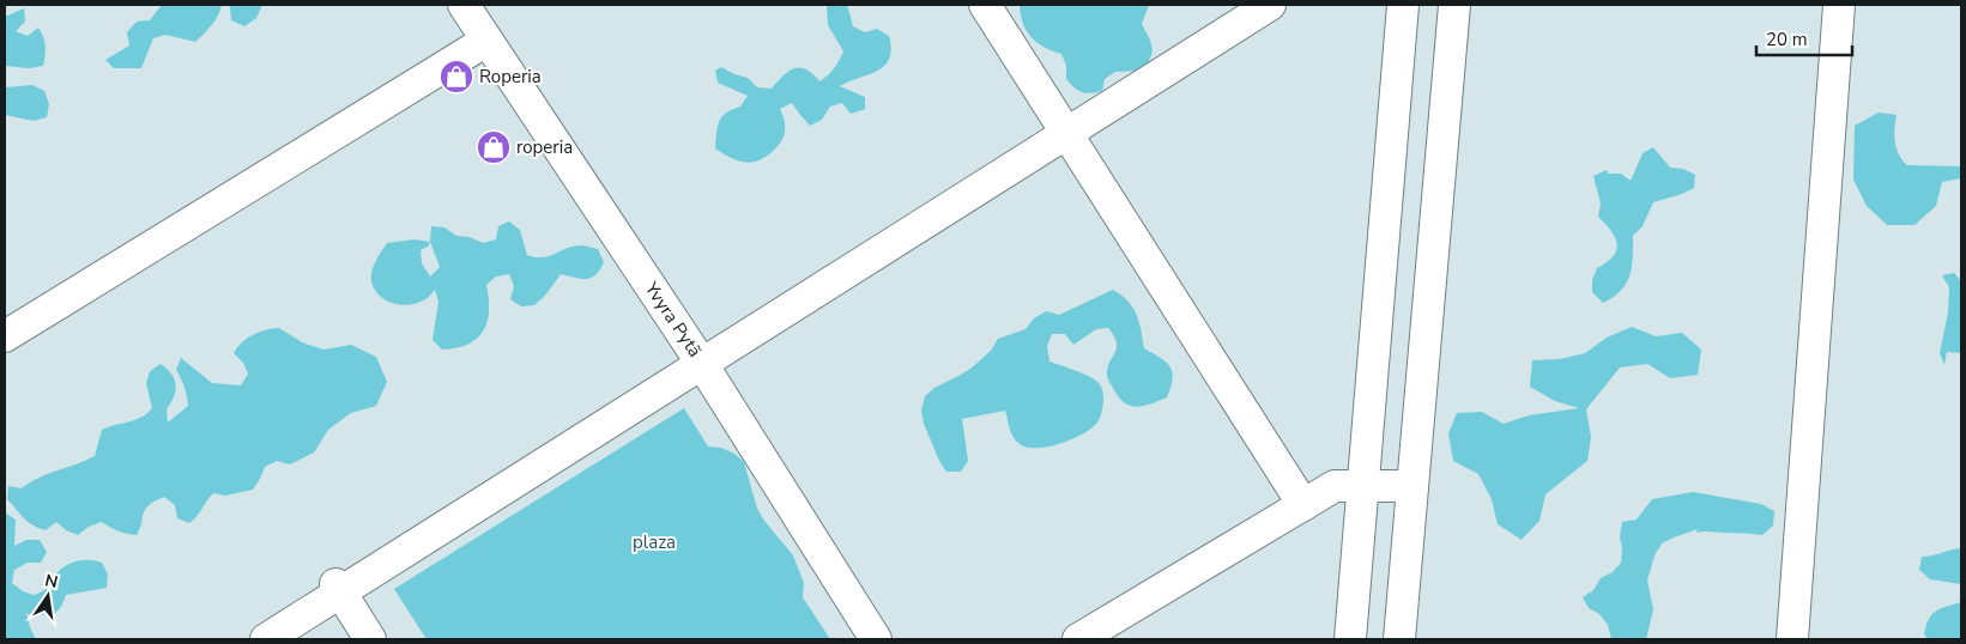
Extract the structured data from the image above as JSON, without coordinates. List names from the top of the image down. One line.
{"streets":{"street":["Yvyra Pytã"]},"parks":["plaza"],"places":{"shop":["Roperia","roperia"]},"scale_bar":"20 m","north":"top"}
